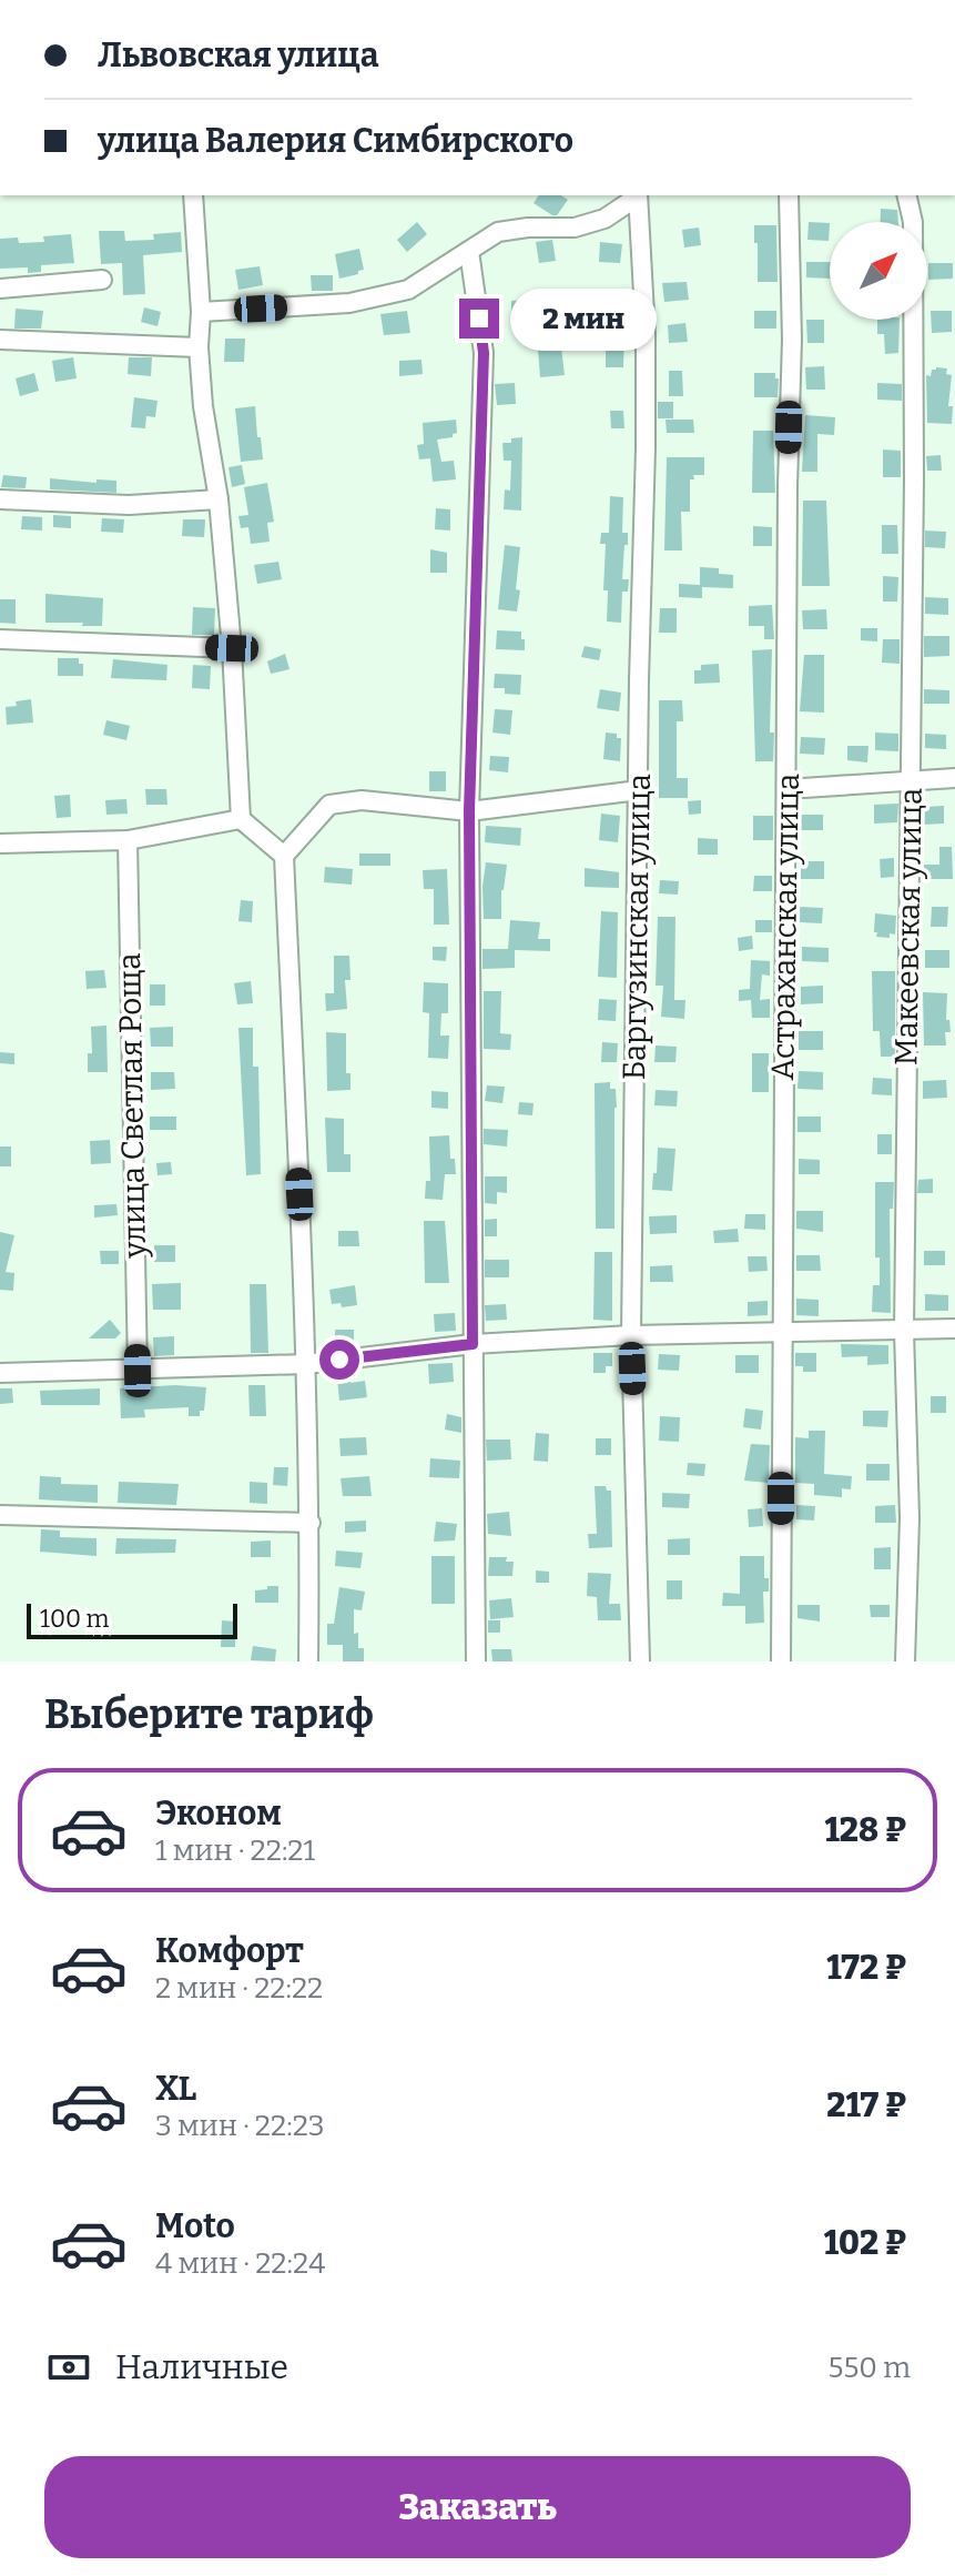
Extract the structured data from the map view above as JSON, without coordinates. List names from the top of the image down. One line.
{"streets":{"street":["Баргузинская улица","Астраханская улица","Макеевская улица","улица Светлая Роща"]},"scale_bar":"100 m","north":"top right","page":{"banner":["Львовская улица","улица Валерия Симбирского"],"bubble":"2 мин","scale":"100 m","heading":"Выберите тариф","list":[{"name":"Эконом","note":"1 мин · 22:21","value":"128 ₽"},{"name":"Комфорт","note":"2 мин · 22:22","value":"172 ₽"},{"name":"XL","note":"3 мин · 22:23","value":"217 ₽"},{"name":"Moto","note":"4 мин · 22:24","value":"102 ₽"}],"pay":["Наличные","550 m"],"buttons":"Заказать"}}
